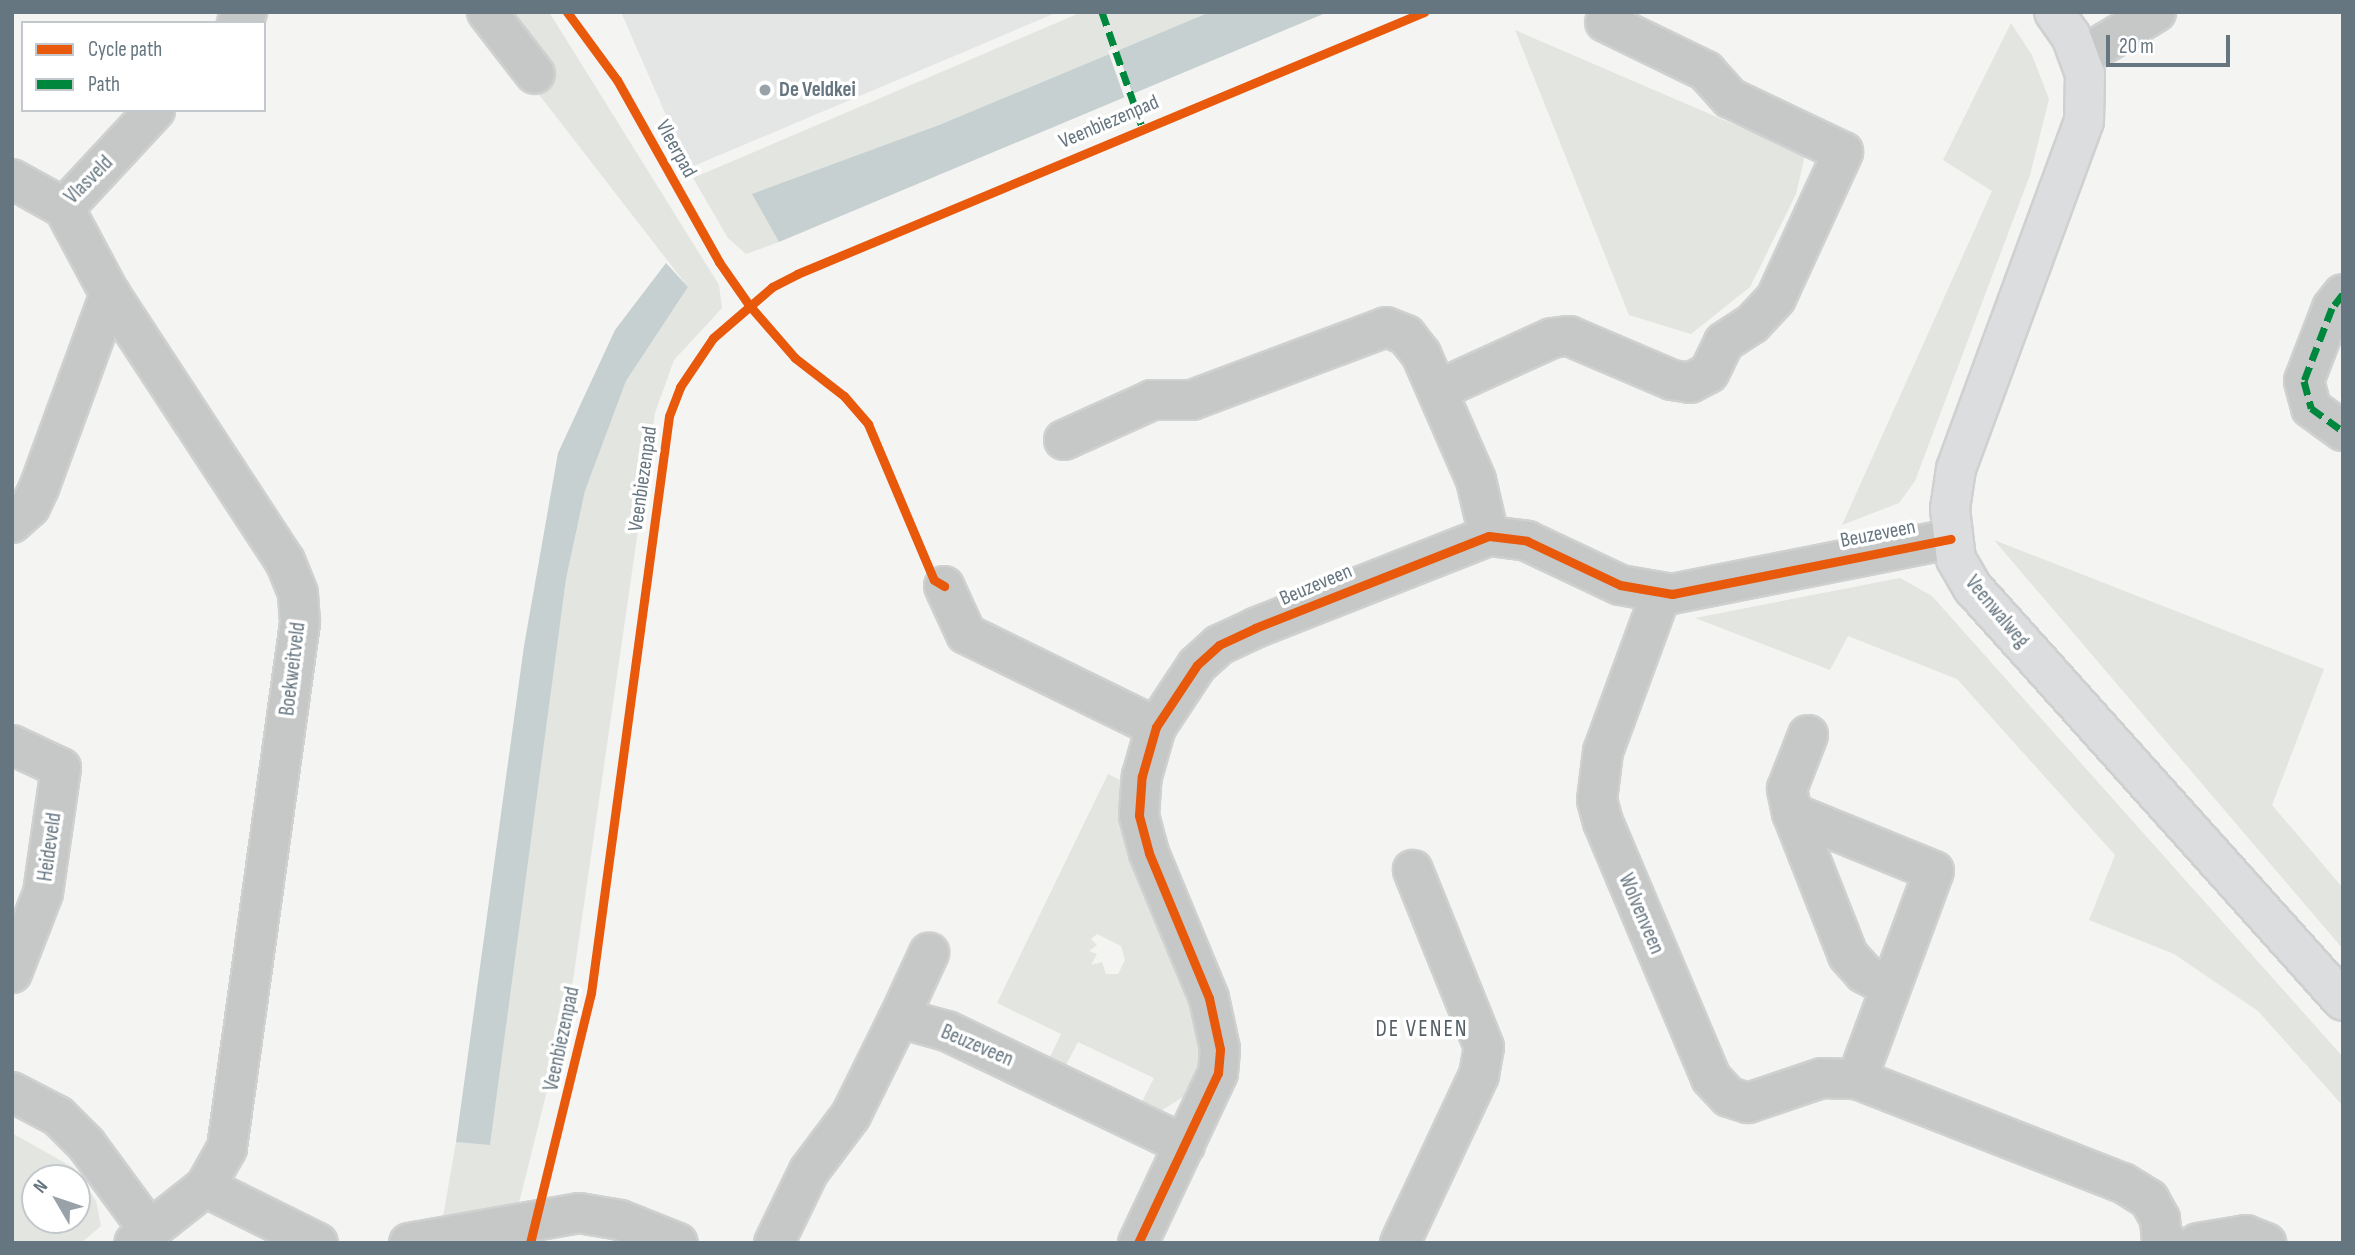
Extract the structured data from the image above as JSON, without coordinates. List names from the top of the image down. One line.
{"streets":{"street":["Vlasveld","Beuzeveen","Veenwalweg","Boekweitveld","Heideveld","Wolvenveen"],"cycle path":["Veenbiezenpad","Vleerpad"]},"crossings":[["Vlasveld","Boekweitveld"],["Beuzeveen","Veenwalweg"],["Beuzeveen","Wolvenveen"]],"districts":["DE VENEN"],"places":["De Veldkei"],"legend":["Cycle path","Path"],"scale_bar":"20 m","north":"top left"}
